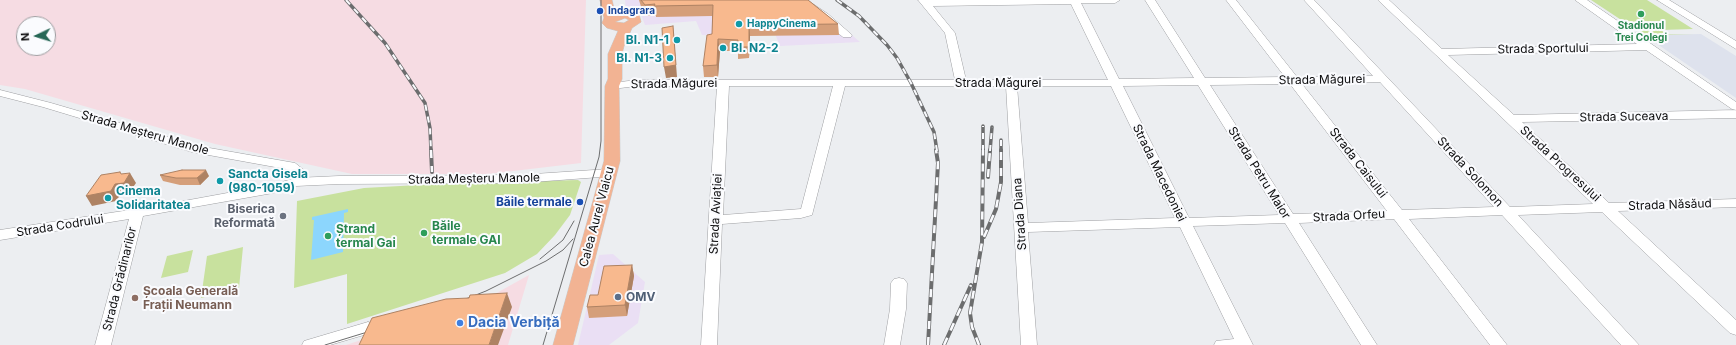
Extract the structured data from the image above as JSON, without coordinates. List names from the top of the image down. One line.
{"streets":{"main road":["Calea Aurel Vlaicu"],"street":["Strada Sportului","Strada Măgurei","Strada Suceava","Strada Meșteru Manole","Strada Caisului","Strada Progresului","Strada Solomon","Strada Macedoniei","Strada Petru Maior","Strada Năsăud","Strada Aviației","Strada Diana","Strada Orfeu","Strada Codrului","Strada Grădinarilor"]},"crossings":[["Strada Sportului","Strada Progresului"],["Strada Măgurei","Strada Caisului"],["Strada Măgurei","Strada Solomon"],["Strada Măgurei","Strada Macedoniei"],["Strada Măgurei","Strada Petru Maior"],["Strada Măgurei","Strada Aviației"],["Strada Măgurei","Strada Diana"],["Strada Măgurei","Calea Aurel Vlaicu"],["Strada Suceava","Strada Progresului"],["Strada Meșteru Manole","Calea Aurel Vlaicu"],["Strada Meșteru Manole","Strada Codrului"],["Strada Caisului","Strada Orfeu"],["Strada Progresului","Strada Năsăud"],["Strada Progresului","Strada Orfeu"],["Strada Solomon","Strada Orfeu"],["Strada Macedoniei","Strada Orfeu"],["Strada Petru Maior","Strada Orfeu"],["Strada Năsăud","Strada Orfeu"],["Strada Diana","Strada Orfeu"],["Strada Codrului","Strada Grădinarilor"]],"places":["Indagrara","Stadionul Trei Colegi","HappyCinema","Bl. N1-1","Bl. N2-2","Bl. N1-3","Sancta Gisela (980-1059)","Cinema Solidaritatea","Băile termale","Biserica Reformată","Băile termale GAI","Ștrand termal Gai","OMV","Școala Generală Frații Neumann","Dacia Verbiță"],"north":"left"}
